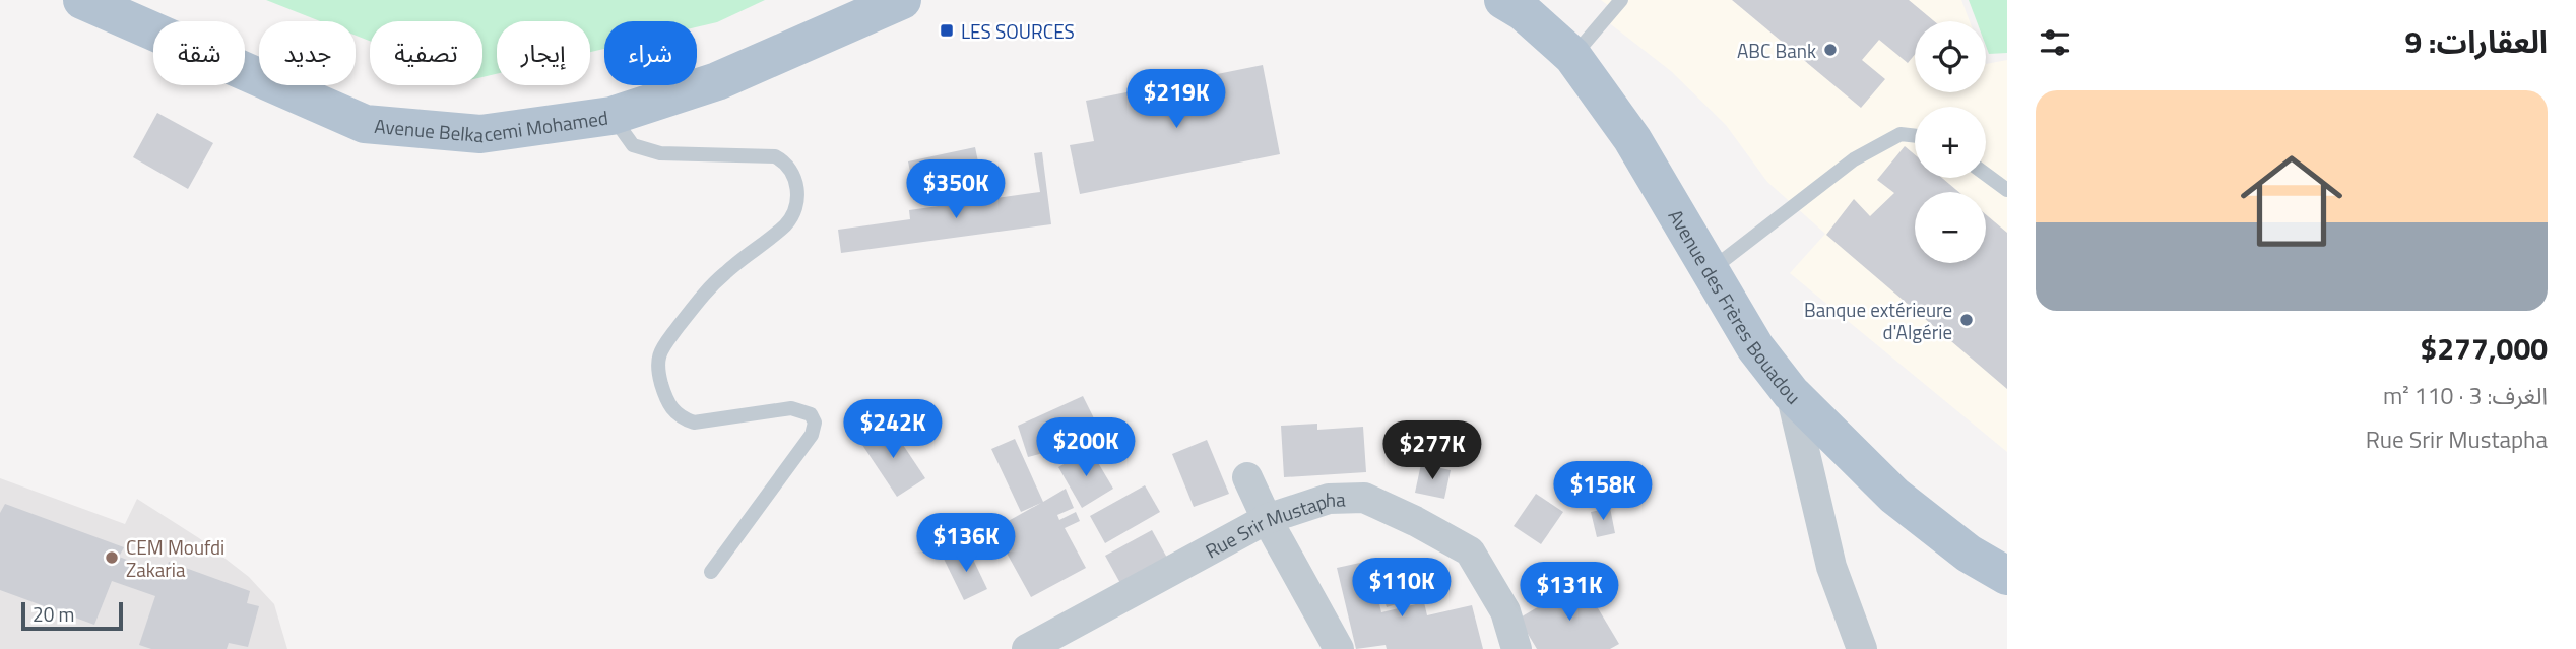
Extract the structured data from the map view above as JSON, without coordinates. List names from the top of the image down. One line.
{"streets":{"main road":["Avenue Belkacemi Mohamed","Avenue des Frères Bouadou"],"street":["Rue Srir Mustapha"]},"places":{"transit":["LES SOURCES"],"other":["ABC Bank","Banque extérieure d'Algérie","CEM Moufdi Zakaria"]},"scale_bar":"20 m","page":{"heading":"العقارات: 9","map_buttons":["+","−"],"chip":["شراء","إيجار","تصفية","جديد","شقة"],"price":["$219K","$350K","$242K","$200K","$277K","$158K","$136K","$110K","$131K"],"list":[{"name":"$277,000","note":"الغرف: 3 · 110 m² · Rue Srir Mustapha"}],"scale":"20 m"}}
